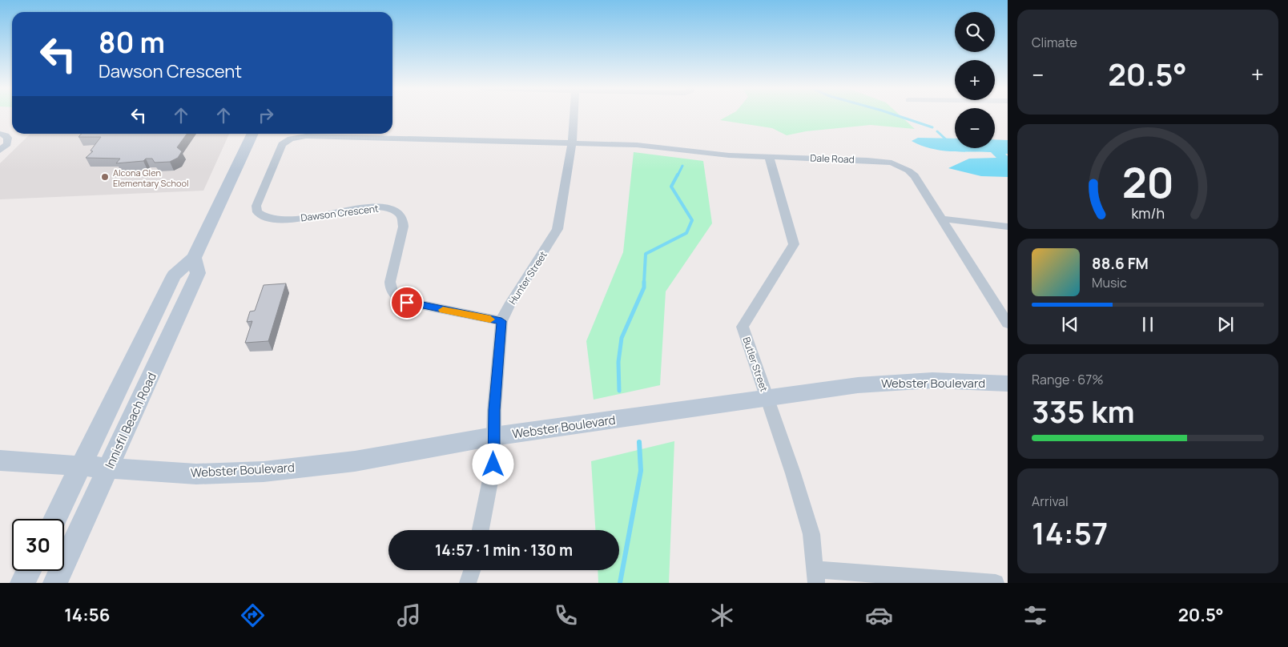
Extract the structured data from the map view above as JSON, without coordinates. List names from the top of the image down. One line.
{"streets":{"main road":["Webster Boulevard","Innisfil Beach Road"],"street":["Dale Road","Dawson Crescent","Hunter Street","Butler Street"]},"crossings":[["Dale Road","Dawson Crescent"],["Dale Road","Hunter Street"],["Dale Road","Butler Street"],["Dawson Crescent","Hunter Street"],["Hunter Street","Webster Boulevard"],["Butler Street","Webster Boulevard"],["Webster Boulevard","Innisfil Beach Road"]],"places":["Alcona Glen Elementary School"],"page":{"tile":["Climate",["Range · 67%","335 km"],["Arrival","14:57"]],"map_buttons":["+","−"],"turn":["80 m","Dawson Crescent"],"heat":["−","20.5°","+"],"song":["88.6 FM","Music"],"limit":"30","trip":"14:57 · 1 min · 130 m","tabs":["14:56","20.5°"],"gauge":["20","km/h"]}}
